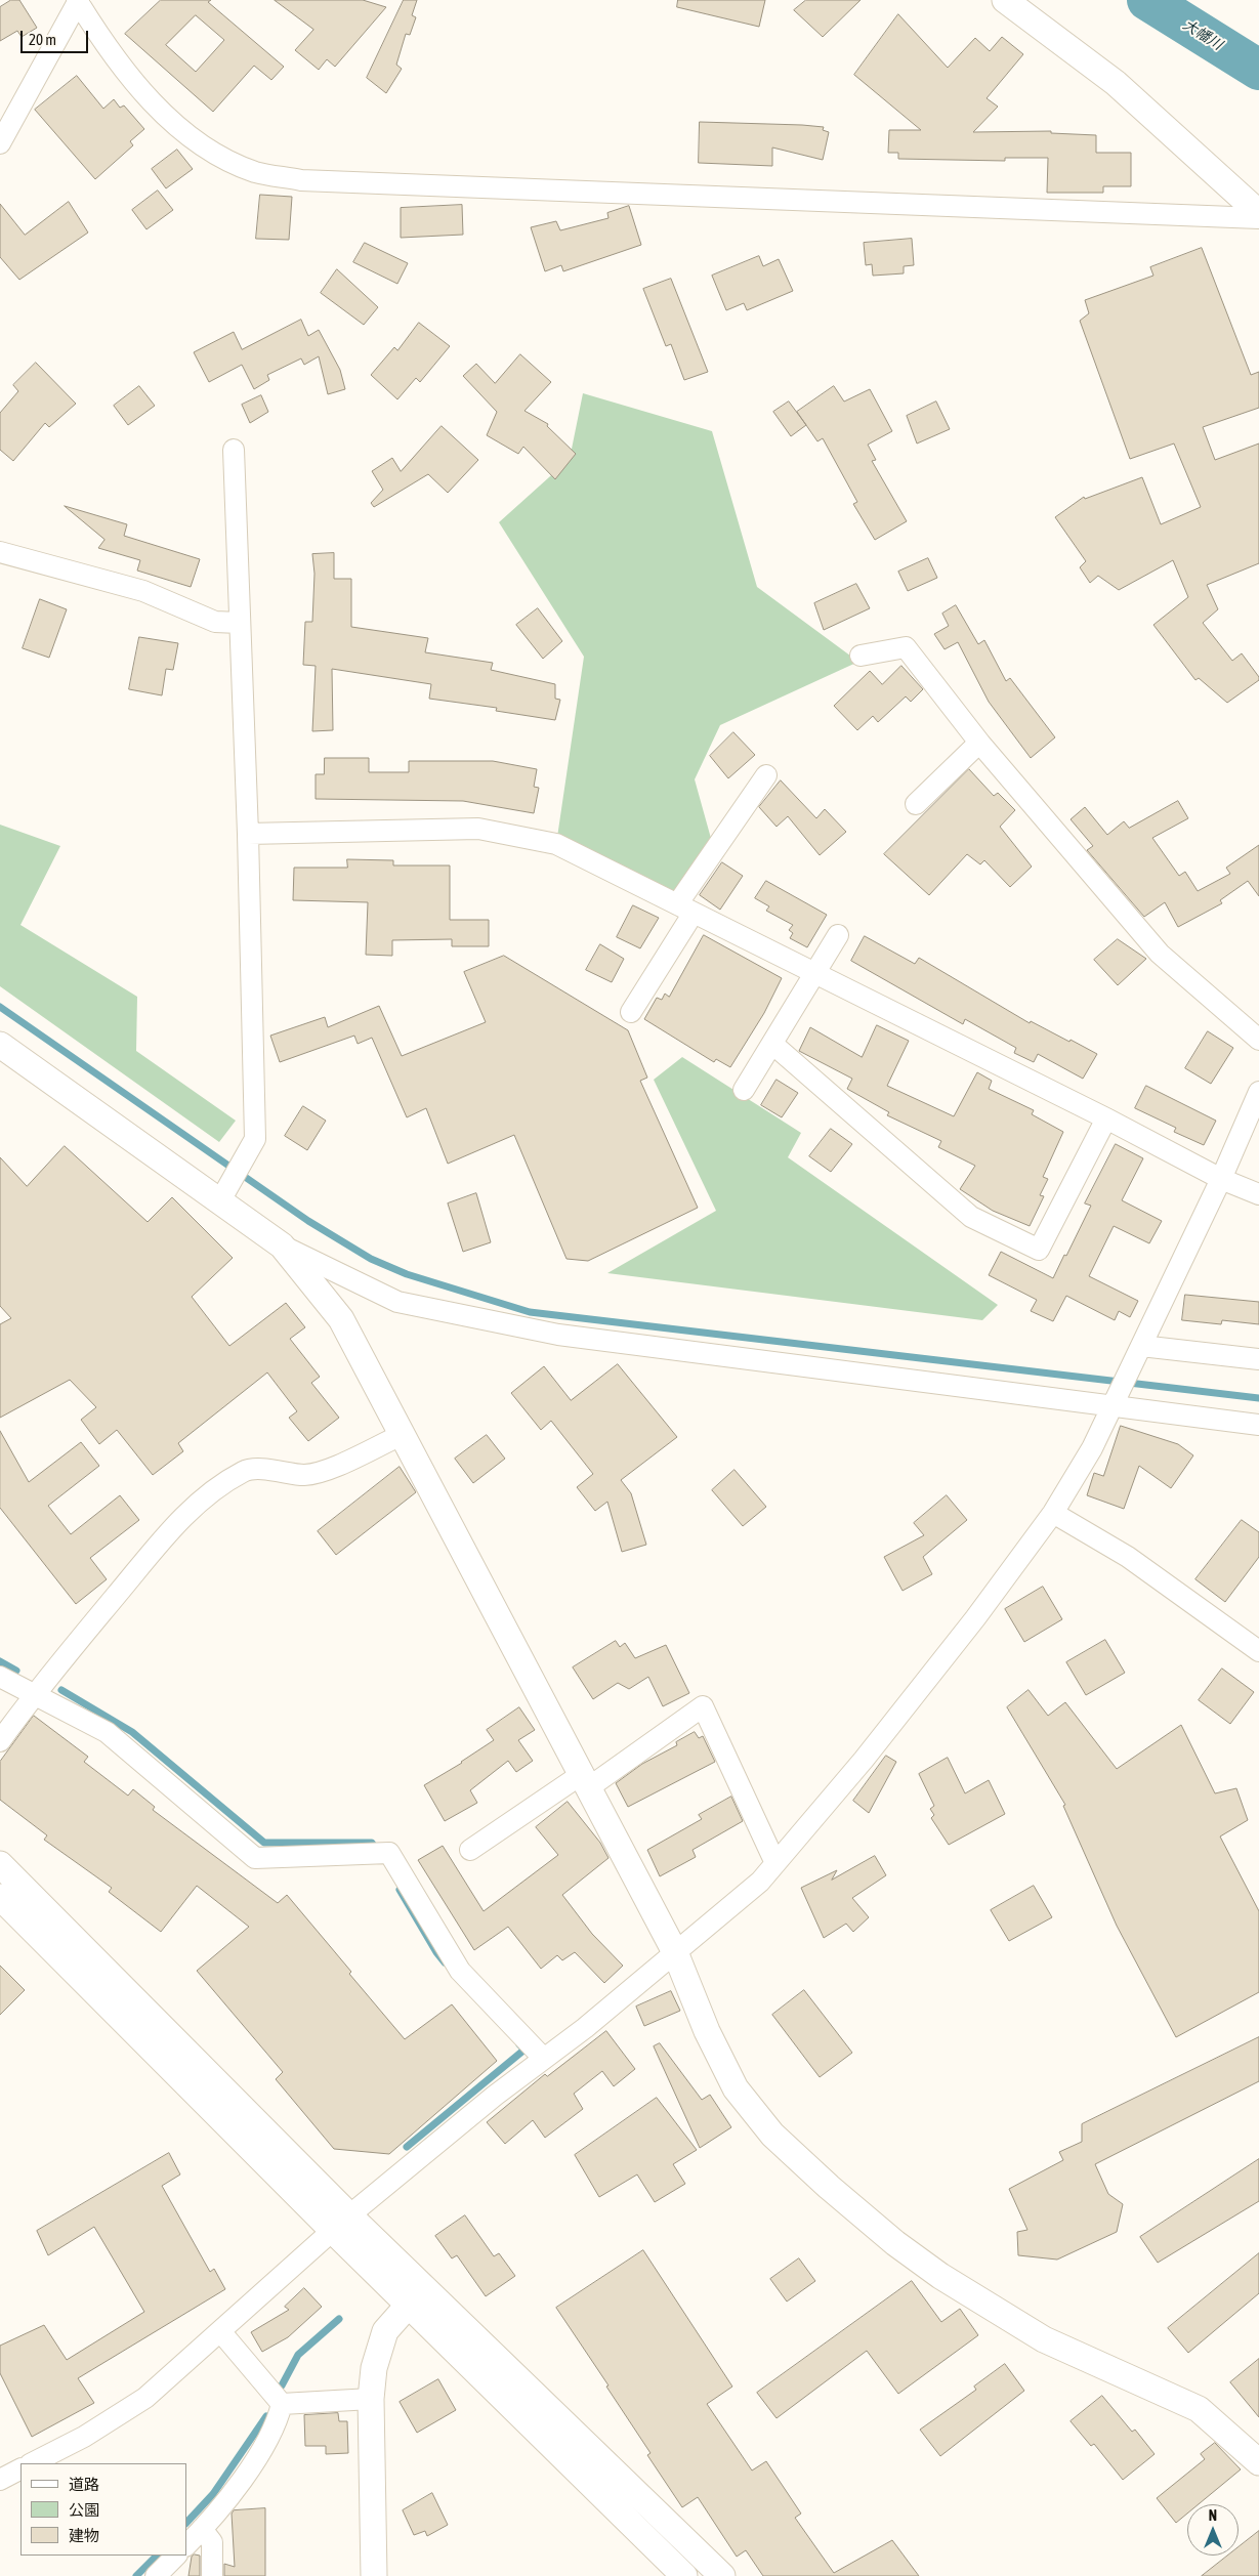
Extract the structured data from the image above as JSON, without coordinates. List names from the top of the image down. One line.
{"water":["大幡川"],"legend":["道路","公園","建物"],"scale_bar":"20 m","north":"top"}
